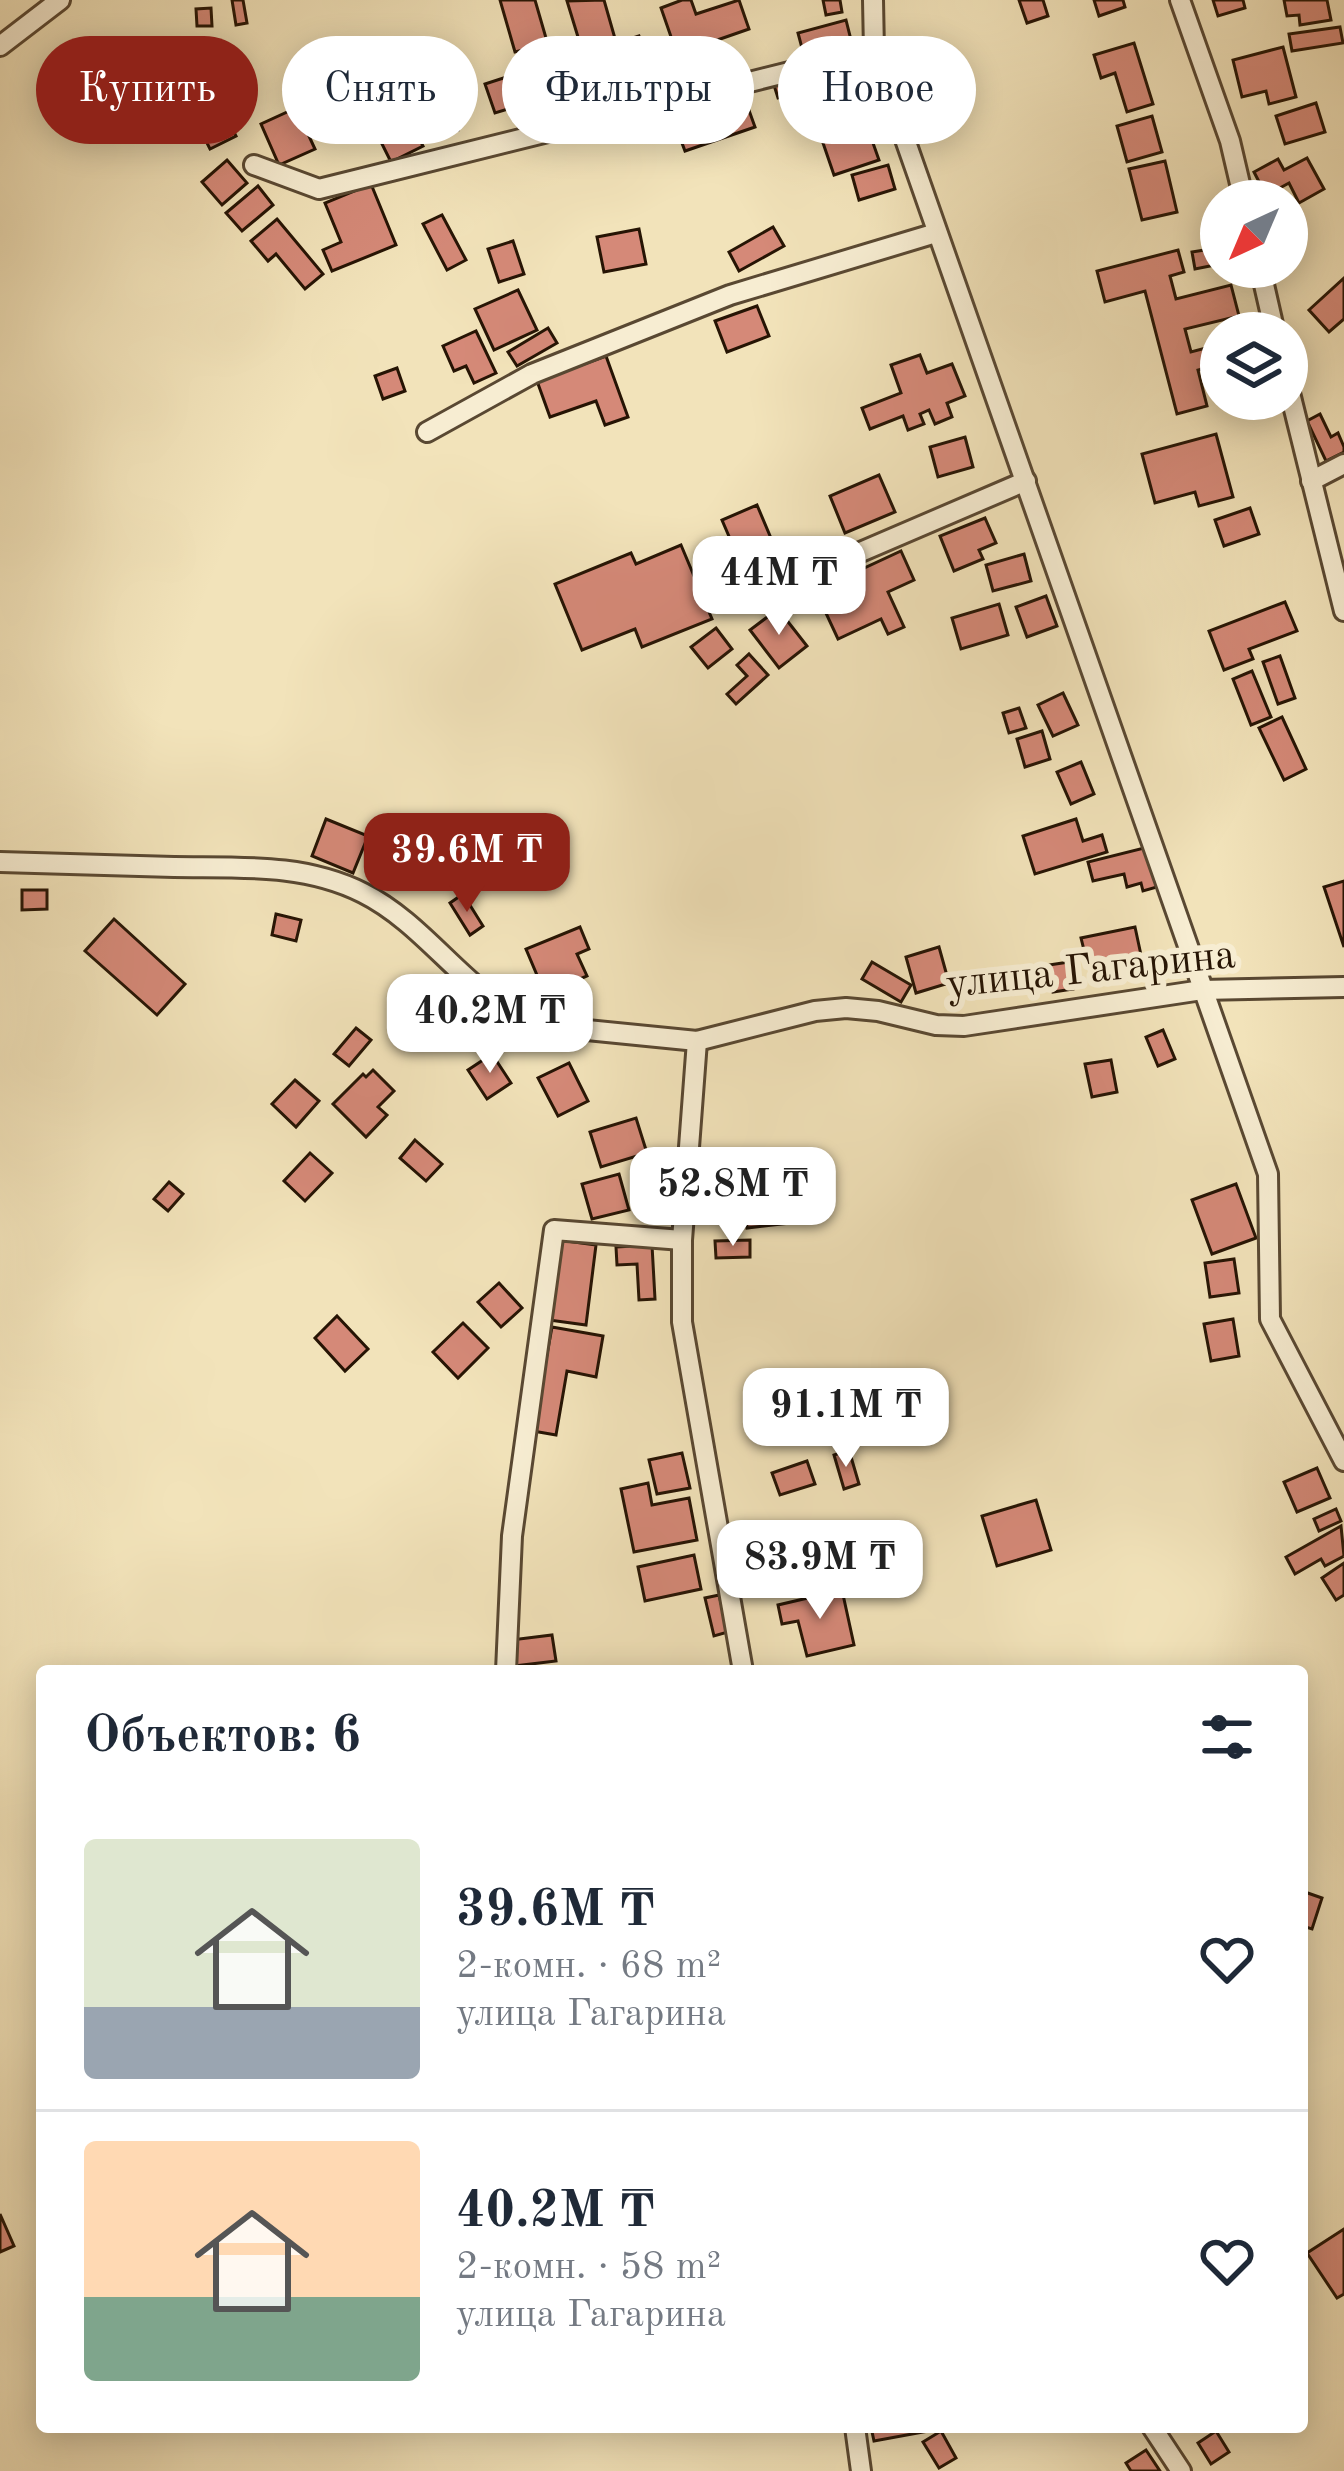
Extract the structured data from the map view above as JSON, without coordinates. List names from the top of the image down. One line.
{"streets":{"street":["улица Гагарина"]},"north":"bottom left","page":{"chip":["Купить","Снять","Фильтры","Новое"],"price":["44M ₸","39.6M ₸","40.2M ₸","52.8M ₸","91.1M ₸","83.9M ₸"],"heading":"Объектов: 6","list":[{"name":"39.6M ₸","note":"2-комн. · 68 m² · улица Гагарина"},{"name":"40.2M ₸","note":"2-комн. · 58 m² · улица Гагарина"}]}}
